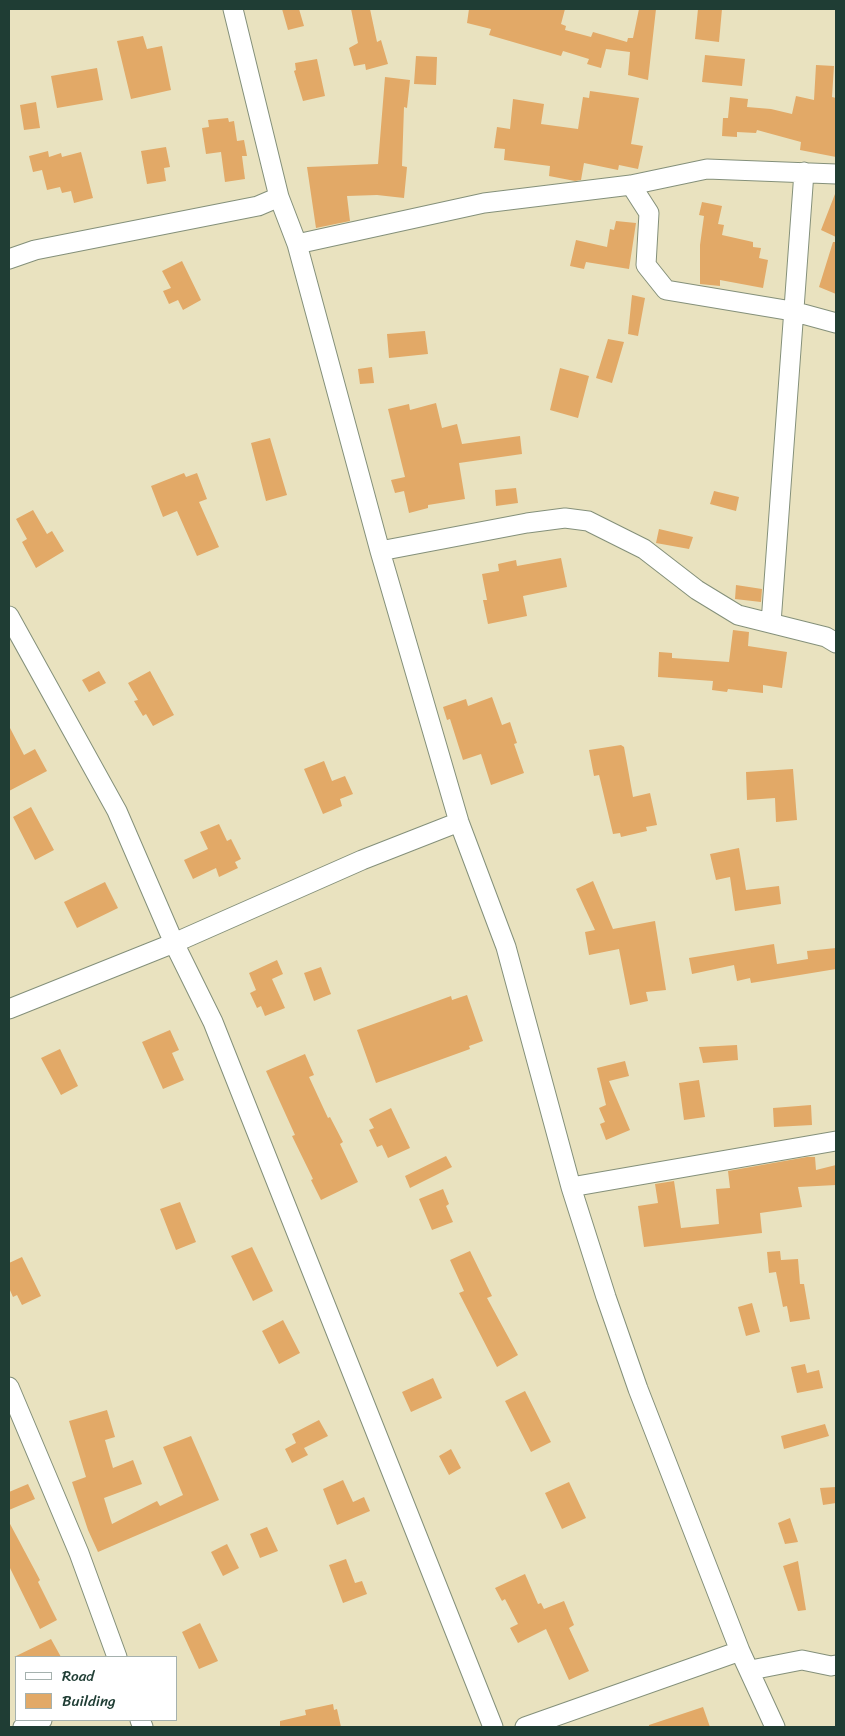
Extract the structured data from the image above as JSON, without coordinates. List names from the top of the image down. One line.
{"legend":["Road","Building"]}
